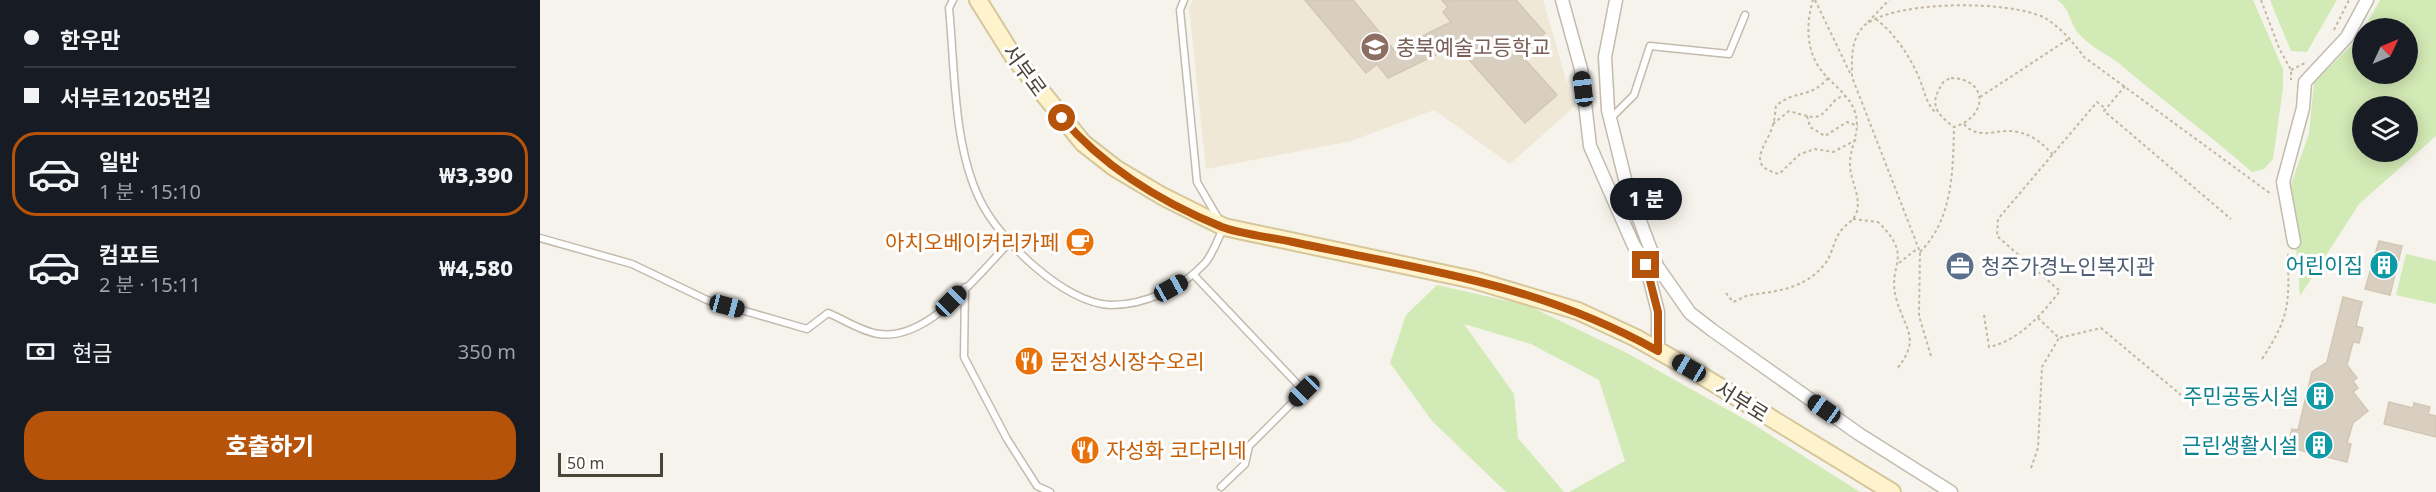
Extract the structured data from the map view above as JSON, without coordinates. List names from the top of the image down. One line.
{"streets":{"main road":["서부로"]},"places":{"school or university":["충북예술고등학교"],"cafe":["아치오베이커리카페"],"building":["어린이집","주민공동시설","근린생활시설"],"office":["청주가경노인복지관"],"restaurant":["문전성시장수오리","자성화 코다리네"]},"scale_bar":"50 m","north":"top right","page":{"banner":["한우만","서부로1205번길"],"list":[{"name":"일반","note":"1 분 · 15:10","value":"₩3,390"},{"name":"컴포트","note":"2 분 · 15:11","value":"₩4,580"}],"bubble":"1 분","pay":["현금","350 m"],"buttons":"호출하기","scale":"50 m"}}
